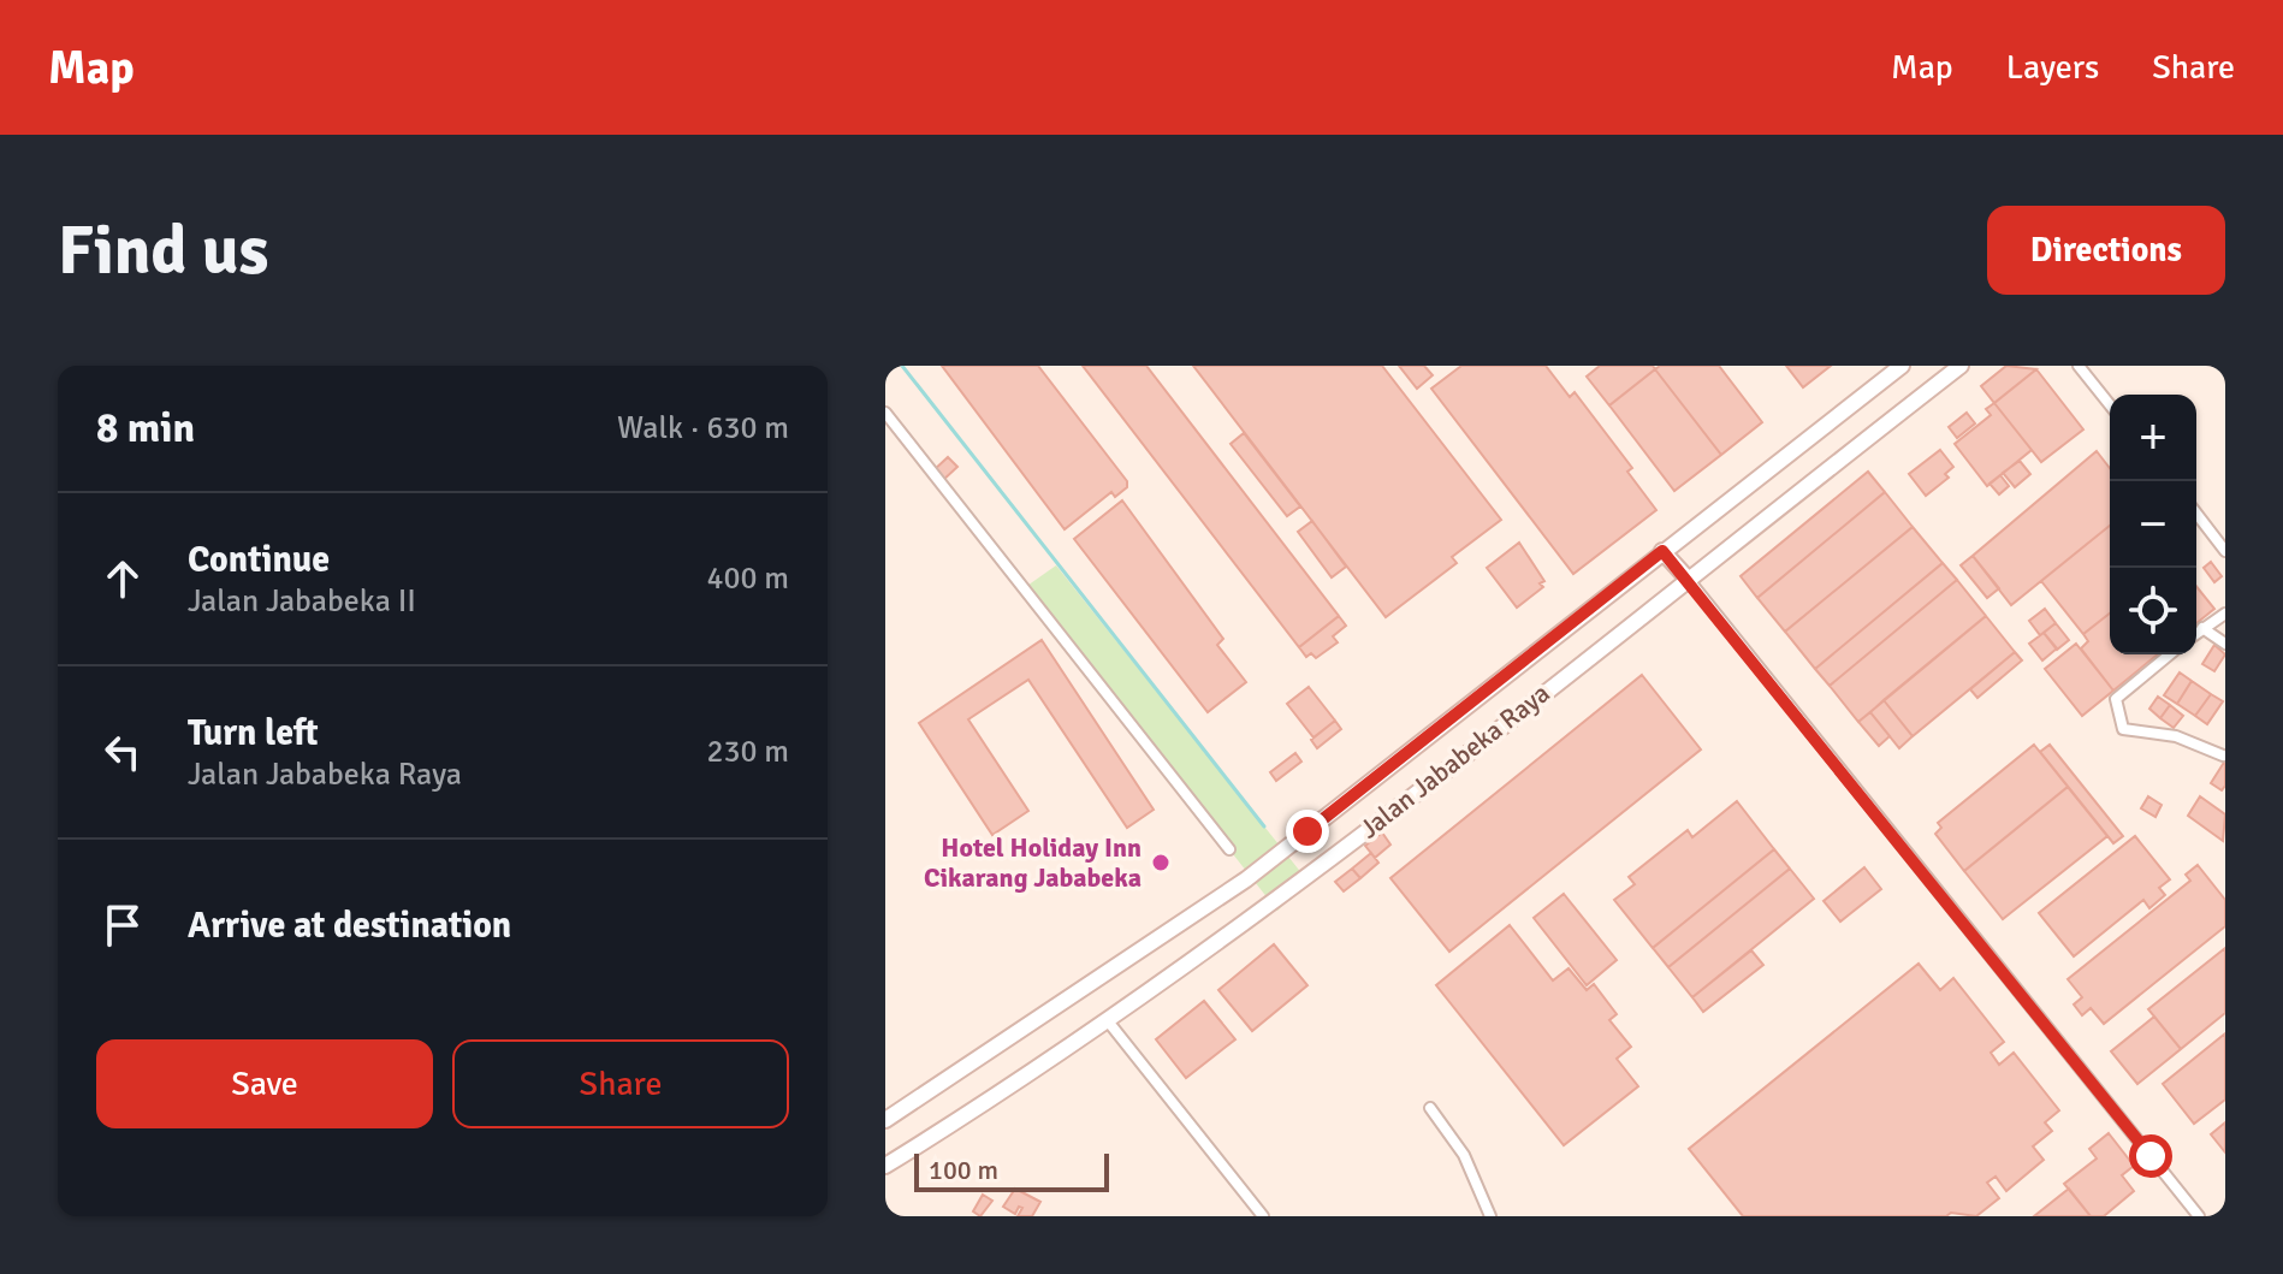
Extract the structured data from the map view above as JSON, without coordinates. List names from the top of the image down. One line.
{"streets":{"main road":["Jalan Jababeka Raya"]},"places":["Hotel Holiday Inn Cikarang Jababeka"],"scale_bar":"100 m","page":{"header":"Map","nav":["Map","Layers","Share"],"buttons":["Directions",["Save","Share"]],"title":"Find us","heading":["8 min","Walk · 630 m"],"map_buttons":["+","−"],"list":[["Continue","Jalan Jababeka II","400 m"],["Turn left","Jalan Jababeka Raya","230 m"],"Arrive at destination"],"scale":"100 m"}}
